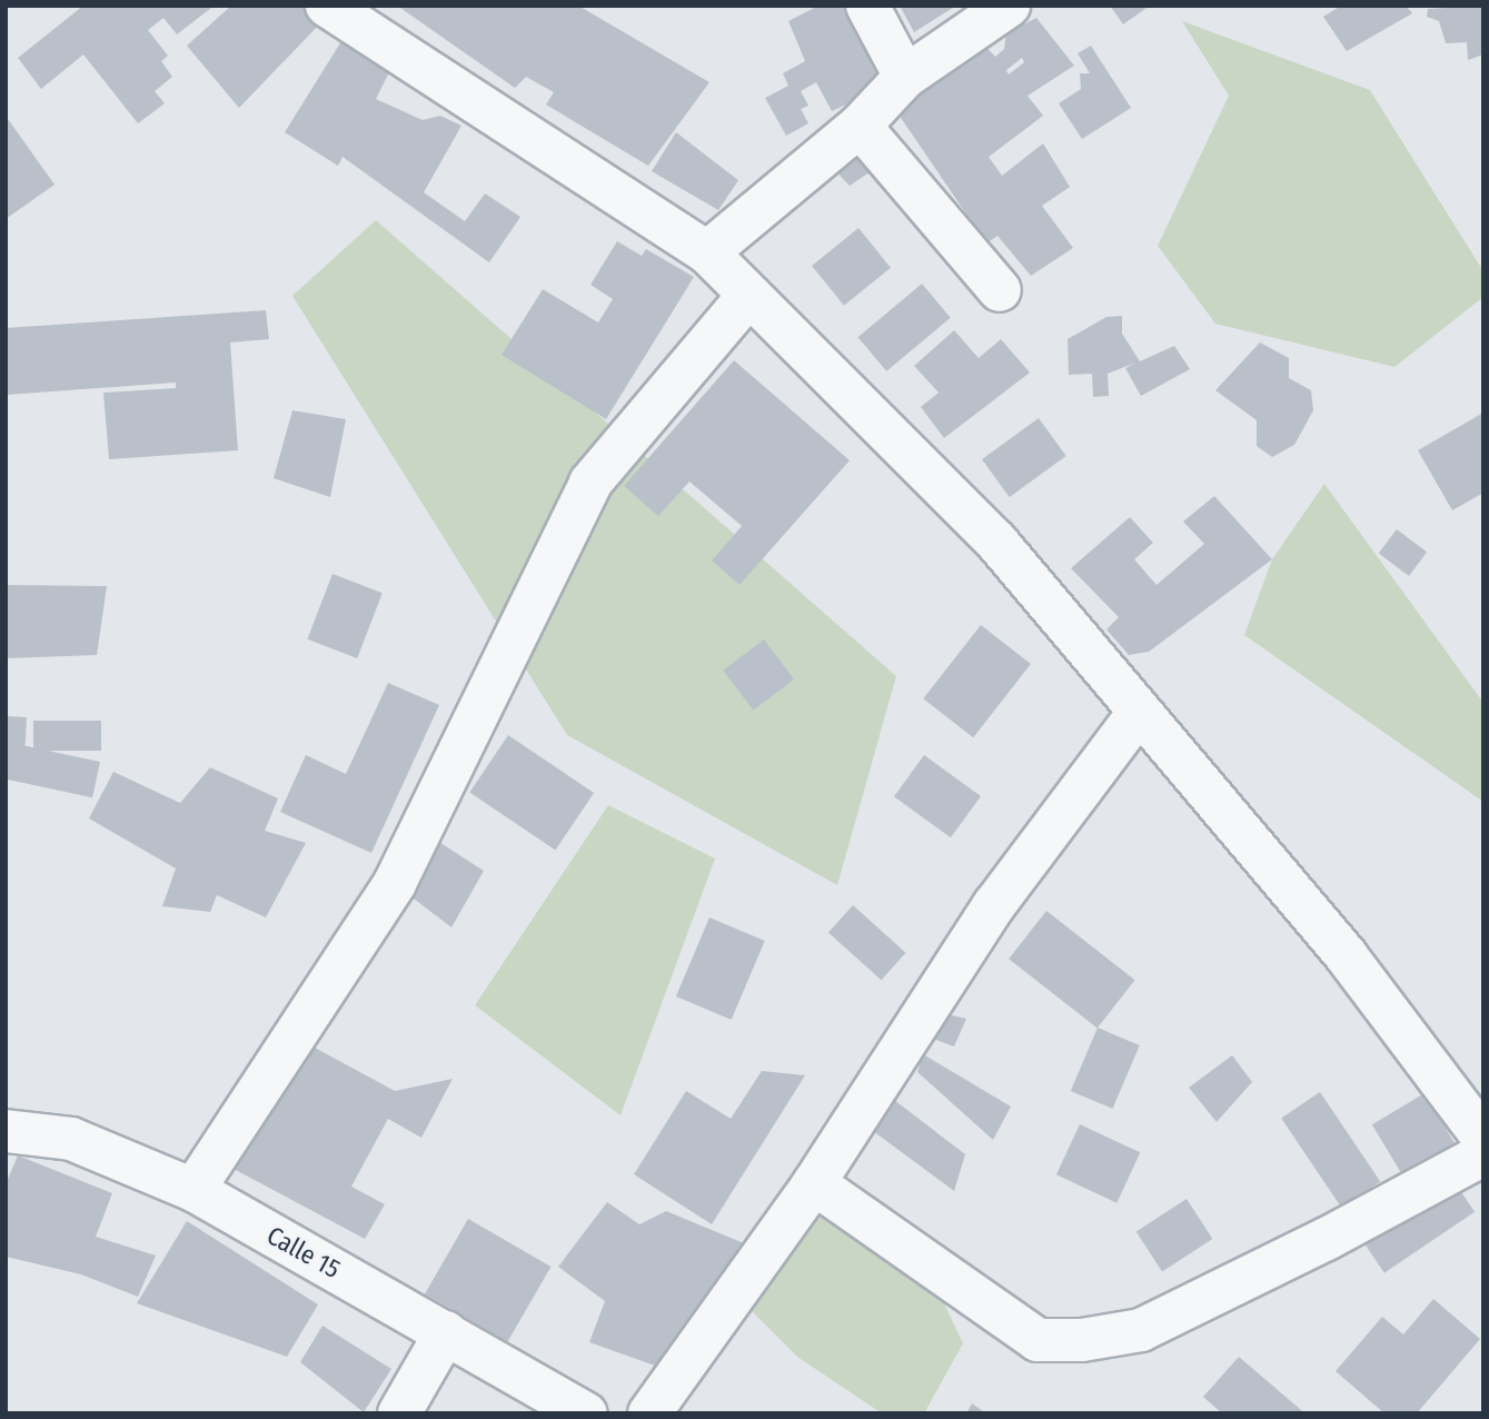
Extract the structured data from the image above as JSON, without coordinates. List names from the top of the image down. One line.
{"streets":{"street":["Calle 15"]}}
